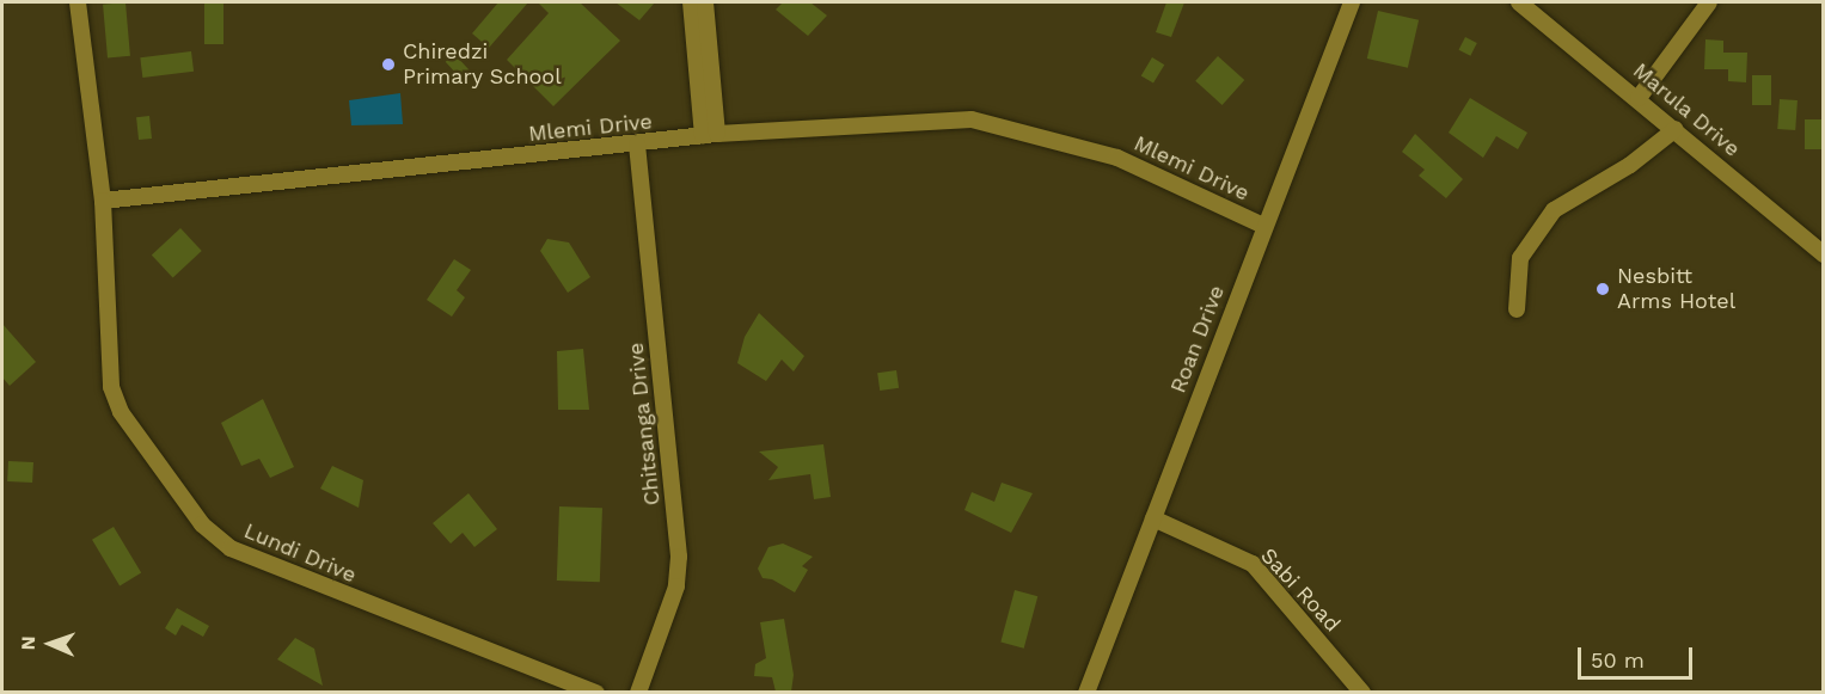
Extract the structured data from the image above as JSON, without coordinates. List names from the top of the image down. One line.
{"streets":{"street":["Marula Drive","Mlemi Drive","Roan Drive","Chitsanga Drive","Lundi Drive","Sabi Road"]},"crossings":[["Mlemi Drive","Roan Drive"],["Mlemi Drive","Chitsanga Drive"],["Mlemi Drive","Lundi Drive"],["Roan Drive","Sabi Road"]],"places":["Chiredzi Primary School","Nesbitt Arms Hotel"],"scale_bar":"50 m","north":"left"}
